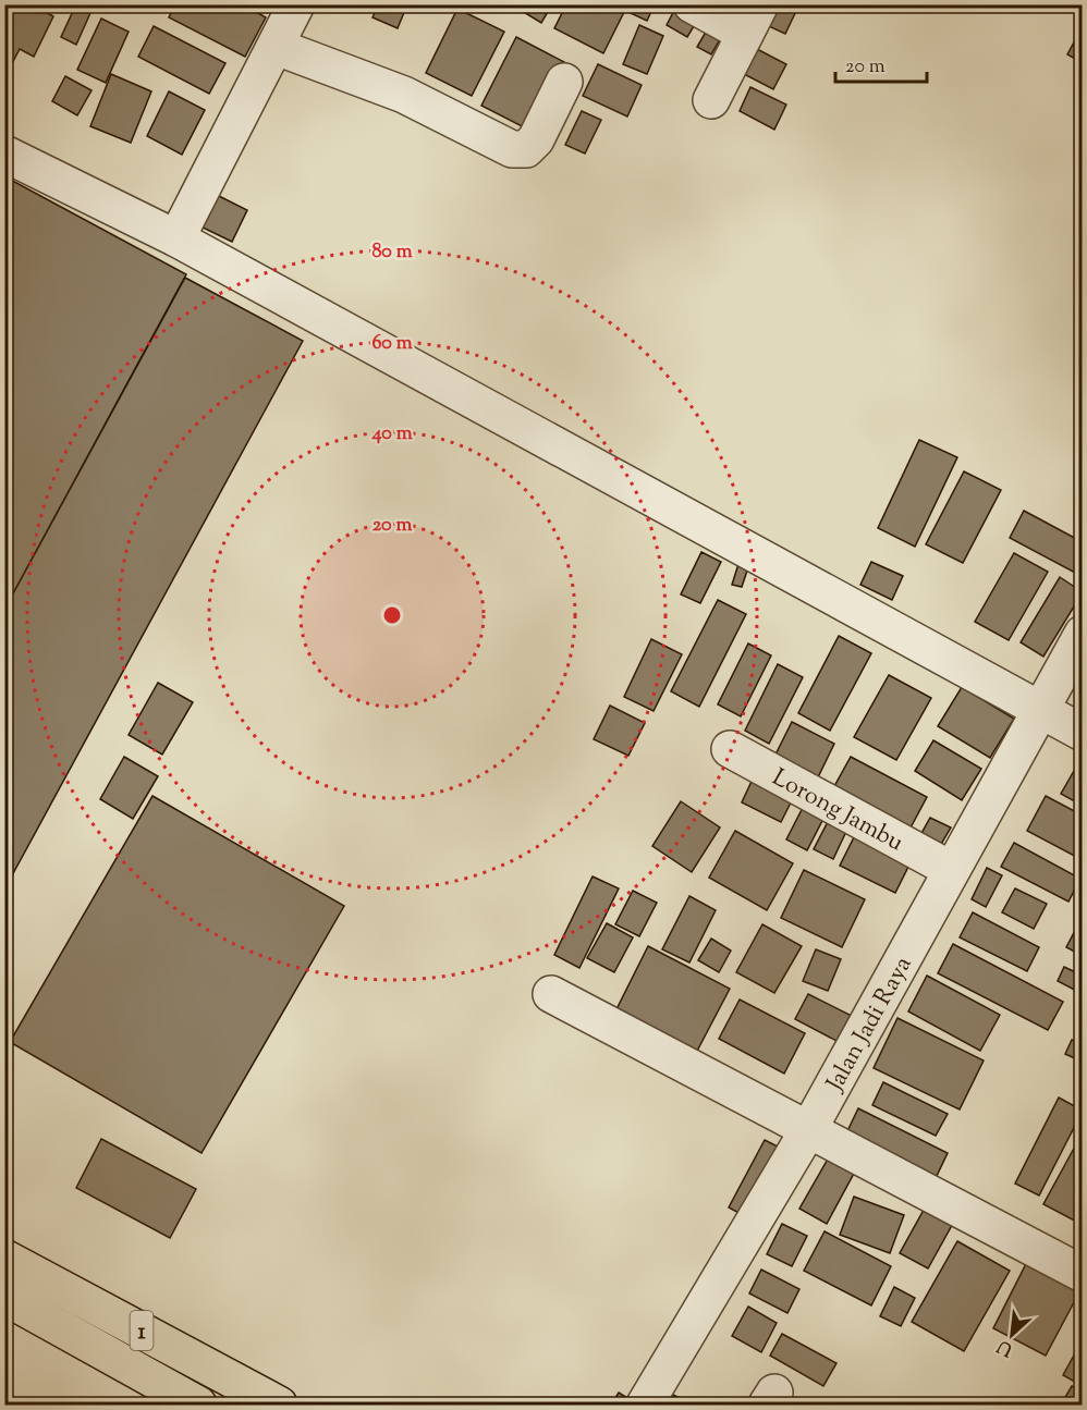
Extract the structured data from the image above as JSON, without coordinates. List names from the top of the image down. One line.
{"streets":{"highway":["1"],"street":["Lorong Jambu","Jalan Jadi Raya"]},"crossings":[["Lorong Jambu","Jalan Jadi Raya"]],"scale_bar":"20 m","north":"bottom left","rings":["80 m","60 m","40 m","20 m"]}
